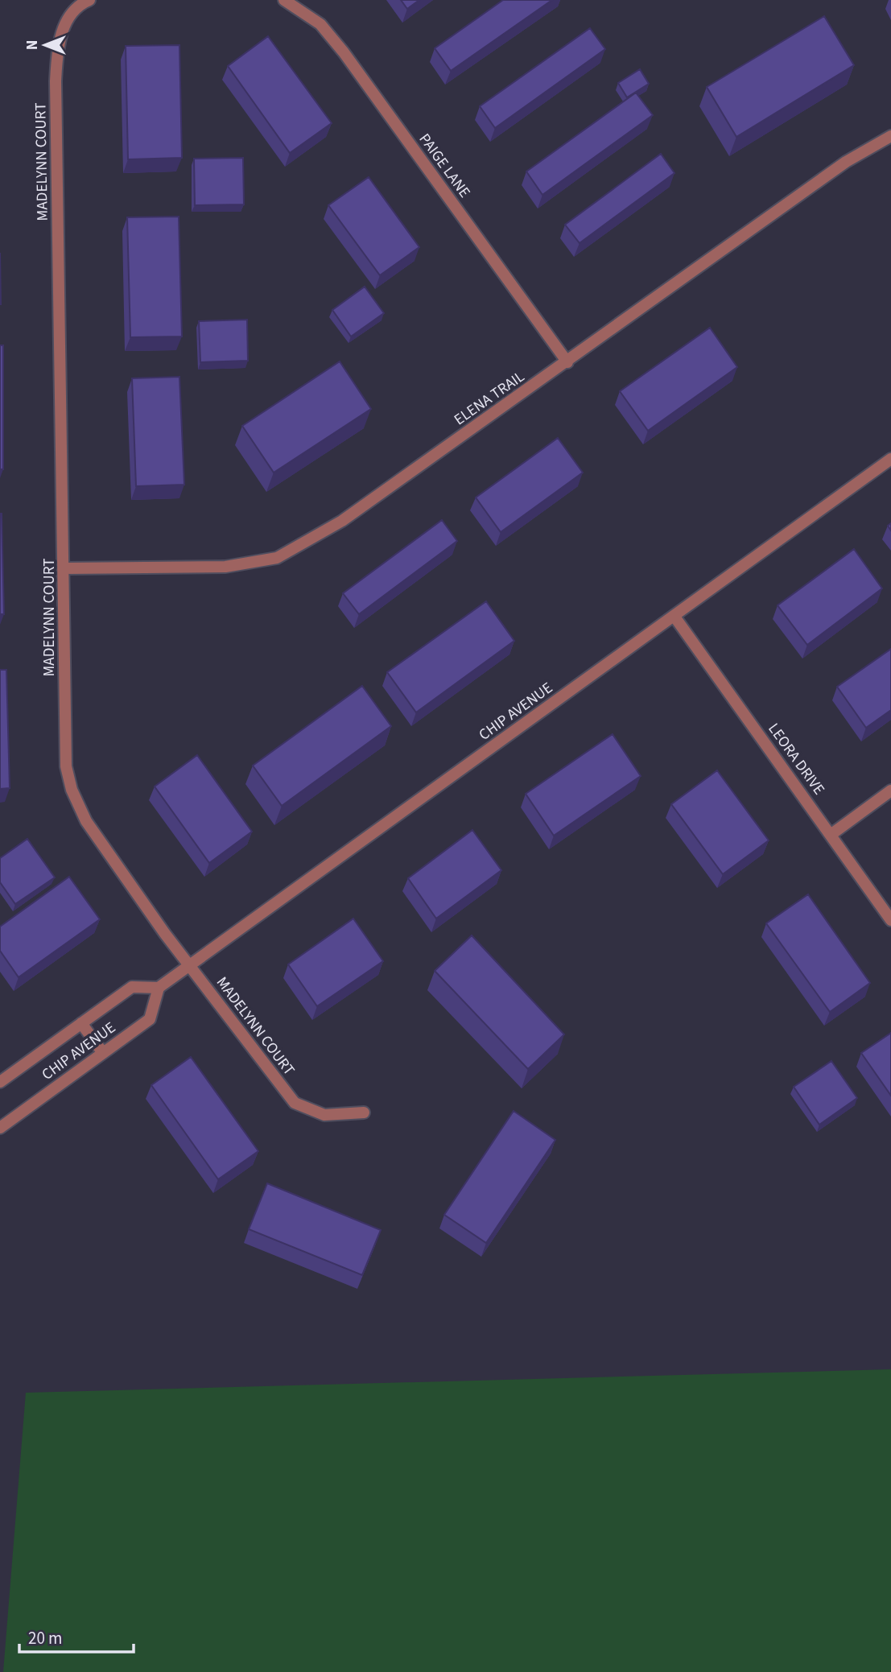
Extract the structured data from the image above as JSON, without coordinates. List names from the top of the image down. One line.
{"streets":{"street":["MADELYNN COURT","PAIGE LANE","ELENA TRAIL","CHIP AVENUE","LEORA DRIVE"]},"crossings":[["MADELYNN COURT","ELENA TRAIL"],["MADELYNN COURT","CHIP AVENUE"],["PAIGE LANE","ELENA TRAIL"],["CHIP AVENUE","LEORA DRIVE"]],"scale_bar":"20 m","north":"left"}
